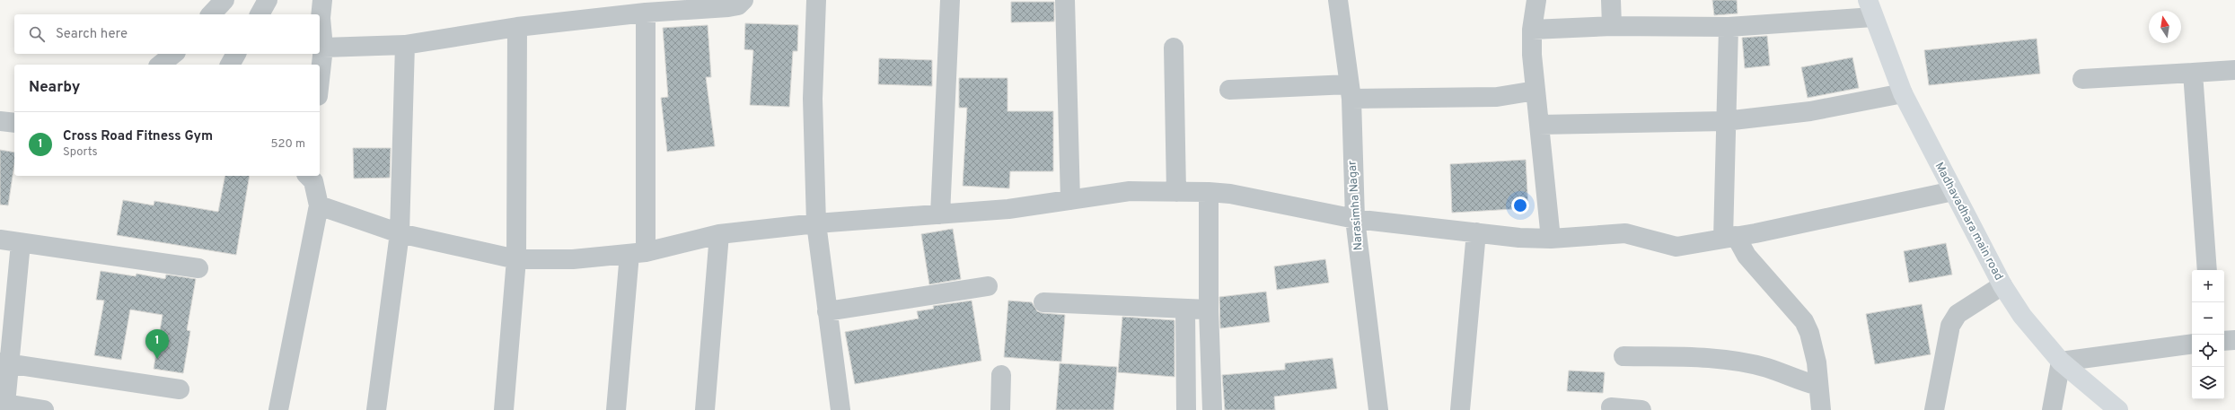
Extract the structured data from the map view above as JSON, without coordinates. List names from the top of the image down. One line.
{"streets":{"main road":["Madhavadhara main road"],"street":["Narasimha Nagar"]},"north":"top","page":{"search":"Search here","heading":"Nearby","list":[{"mark":"1","name":"Cross Road Fitness Gym","note":"Sports","value":"520 m"}],"map_buttons":["+","−"],"pins":"1"}}
